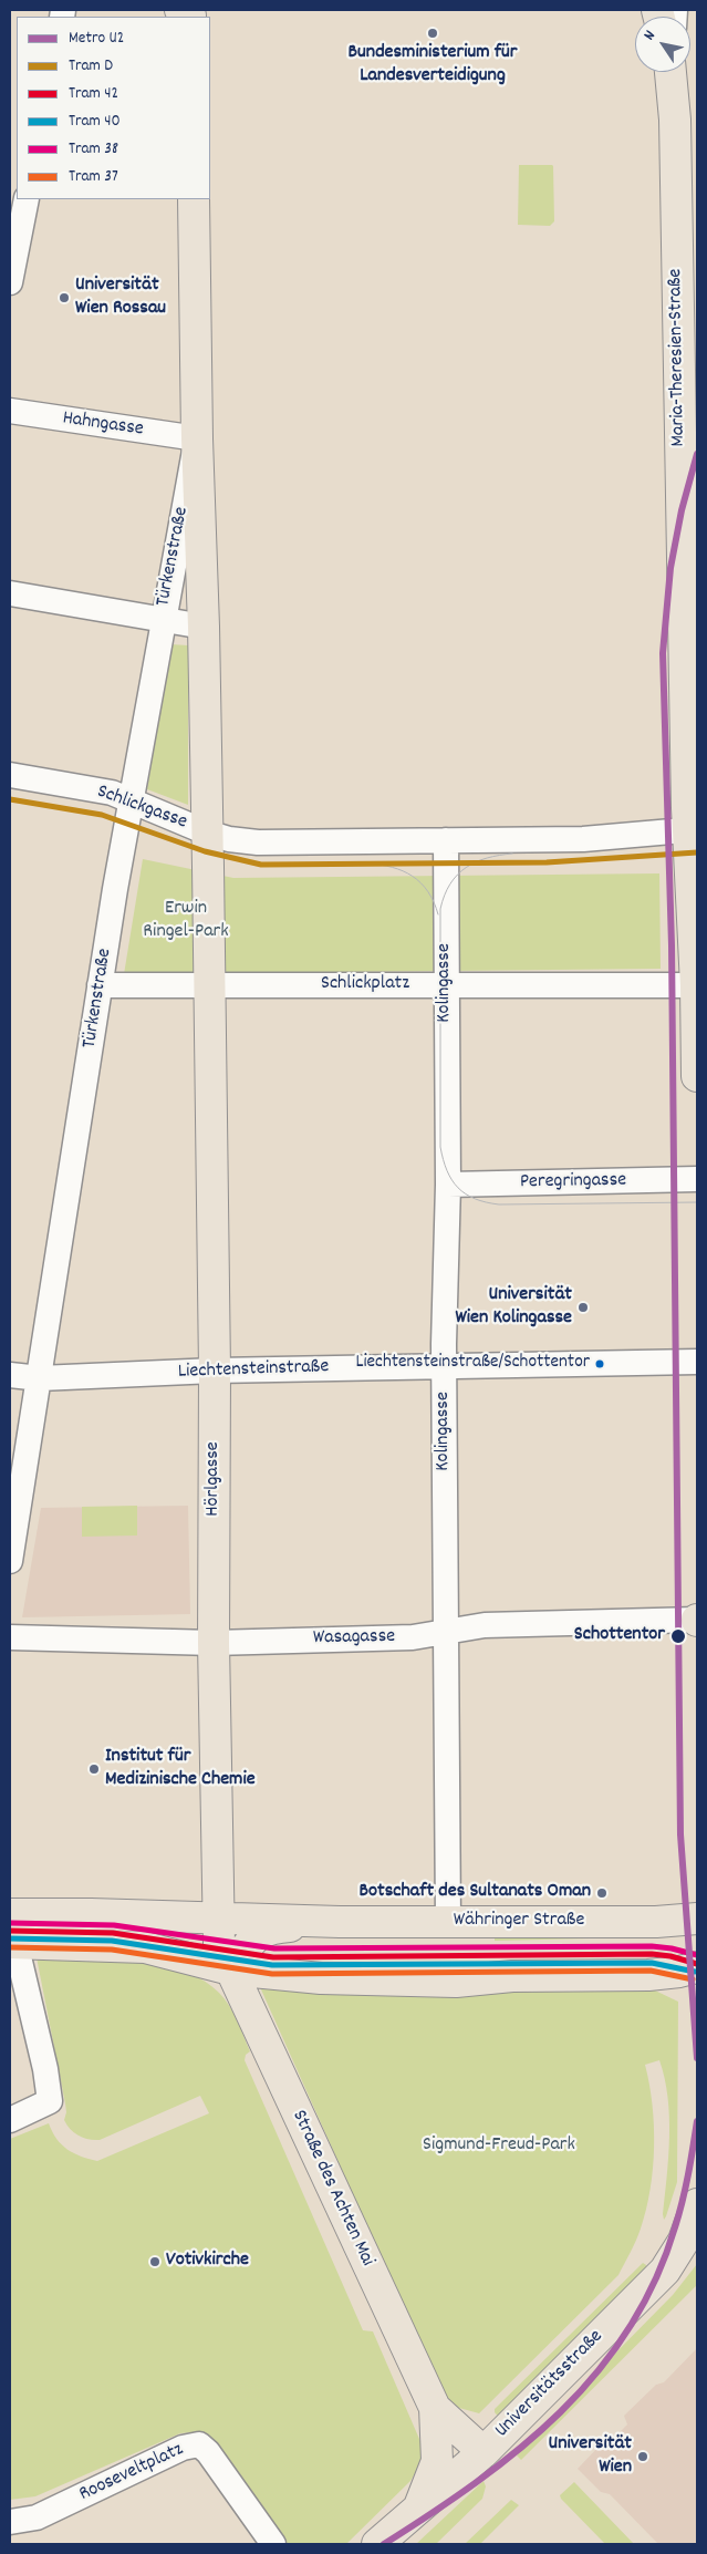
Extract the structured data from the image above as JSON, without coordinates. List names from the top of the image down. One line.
{"streets":{"main road":["Maria-Theresien-Straße","Türkenstraße","Hörlgasse","Währinger Straße","Straße des Achten Mai","Universitätsstraße"],"street":["Hahngasse","Schlickgasse","Kolingasse","Schlickplatz","Peregringasse","Liechtensteinstraße","Wasagasse","Rooseveltplatz"]},"crossings":[["Maria-Theresien-Straße","Schlickplatz"],["Hahngasse","Türkenstraße"],["Türkenstraße","Schlickgasse"],["Türkenstraße","Schlickplatz"],["Türkenstraße","Liechtensteinstraße"],["Türkenstraße","Hörlgasse"],["Kolingasse","Schlickplatz"],["Kolingasse","Peregringasse"],["Kolingasse","Liechtensteinstraße"],["Kolingasse","Wasagasse"],["Kolingasse","Währinger Straße"],["Schlickplatz","Hörlgasse"],["Liechtensteinstraße","Hörlgasse"],["Hörlgasse","Wasagasse"],["Hörlgasse","Währinger Straße"],["Hörlgasse","Straße des Achten Mai"],["Währinger Straße","Straße des Achten Mai"],["Straße des Achten Mai","Universitätsstraße"]],"parks":["Erwin Ringel-Park","Sigmund-Freud-Park"],"places":["Bundesministerium für Landesverteidigung","Universität Wien Rossau","Universität Wien Kolingasse","Liechtensteinstraße/Schottentor","Schottentor","Institut für Medizinische Chemie","Botschaft des Sultanats Oman","Votivkirche","Universität Wien"],"lines":["metro line U2","tram line D","tram line 38","tram line 42","tram line 40","tram line 37"],"legend":["Metro U2","Tram D","Tram 42","Tram 40","Tram 38","Tram 37"],"north":"top left"}
